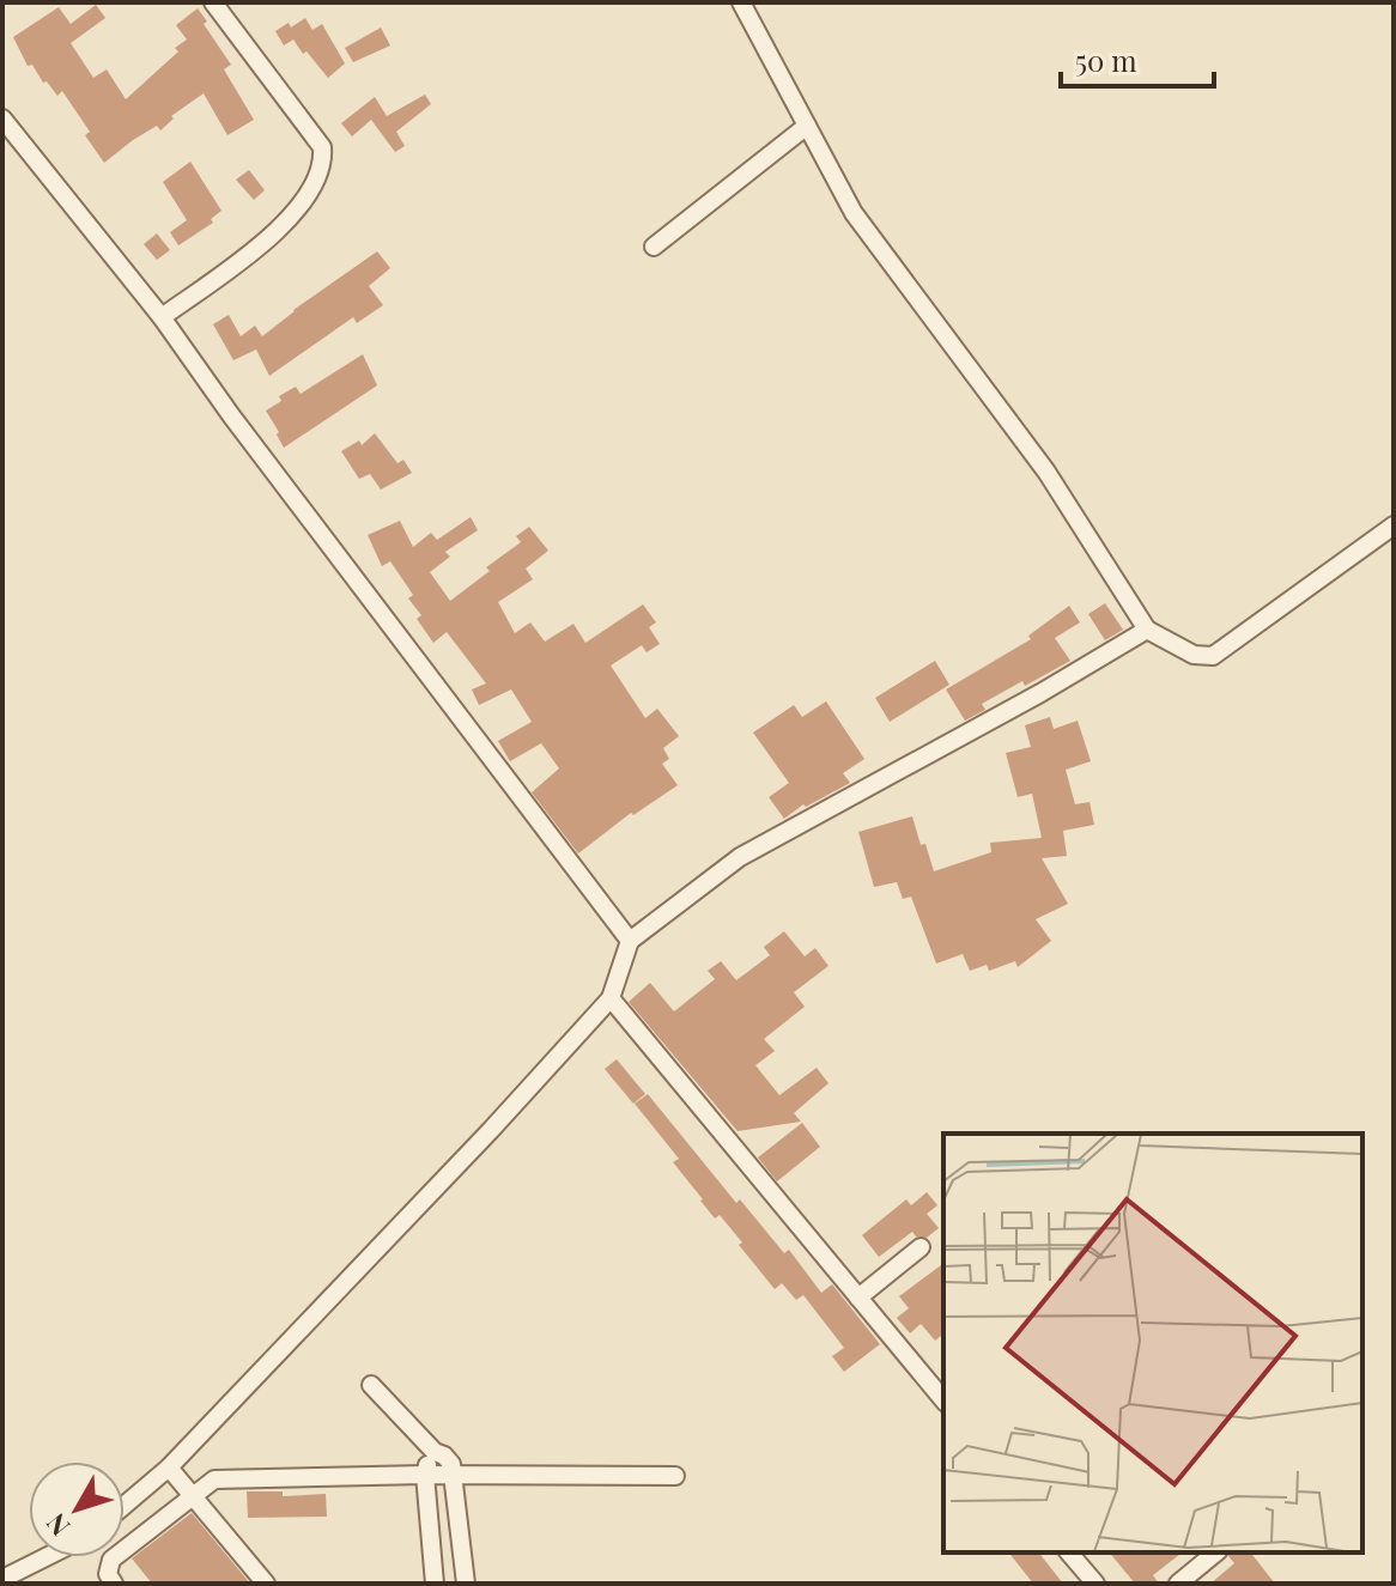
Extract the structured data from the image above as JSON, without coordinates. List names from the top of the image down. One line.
{"scale_bar":"50 m","north":"bottom left"}
